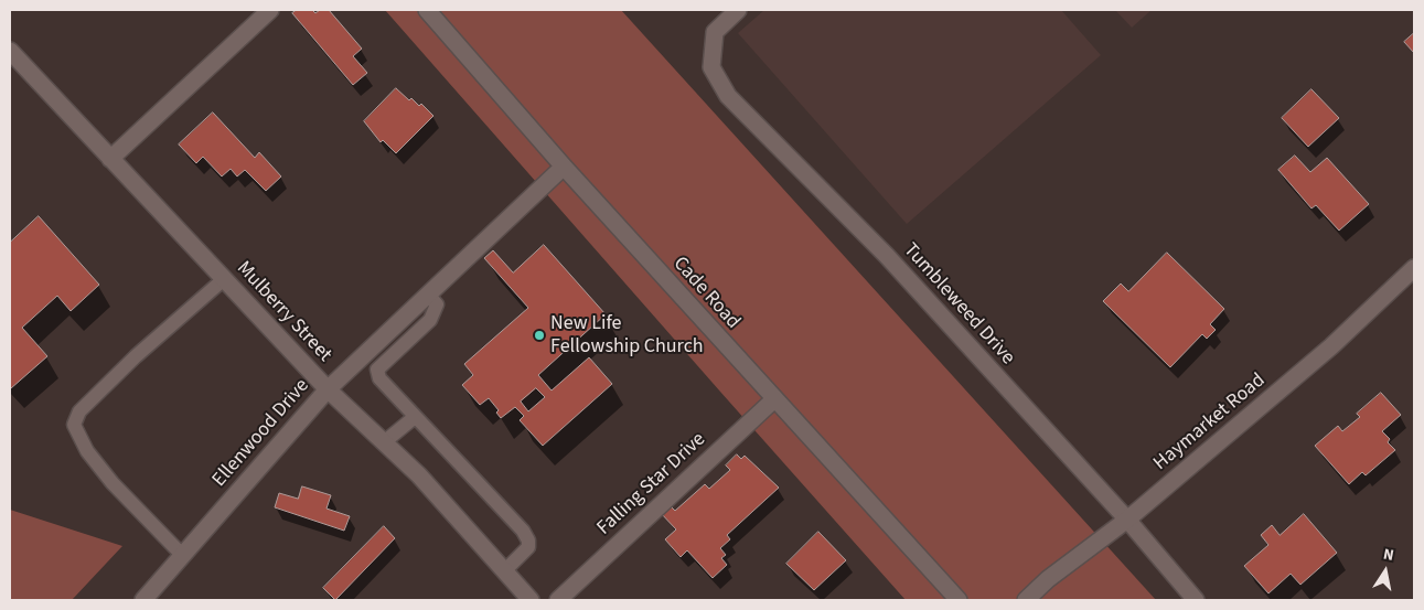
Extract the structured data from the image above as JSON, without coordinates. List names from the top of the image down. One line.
{"streets":{"street":["Cade Road","Tumbleweed Drive","Mulberry Street","Haymarket Road","Ellenwood Drive","Falling Star Drive"]},"crossings":[["Cade Road","Ellenwood Drive"],["Cade Road","Falling Star Drive"],["Tumbleweed Drive","Haymarket Road"],["Mulberry Street","Ellenwood Drive"]],"places":["New Life Fellowship Church"],"north":"top"}
